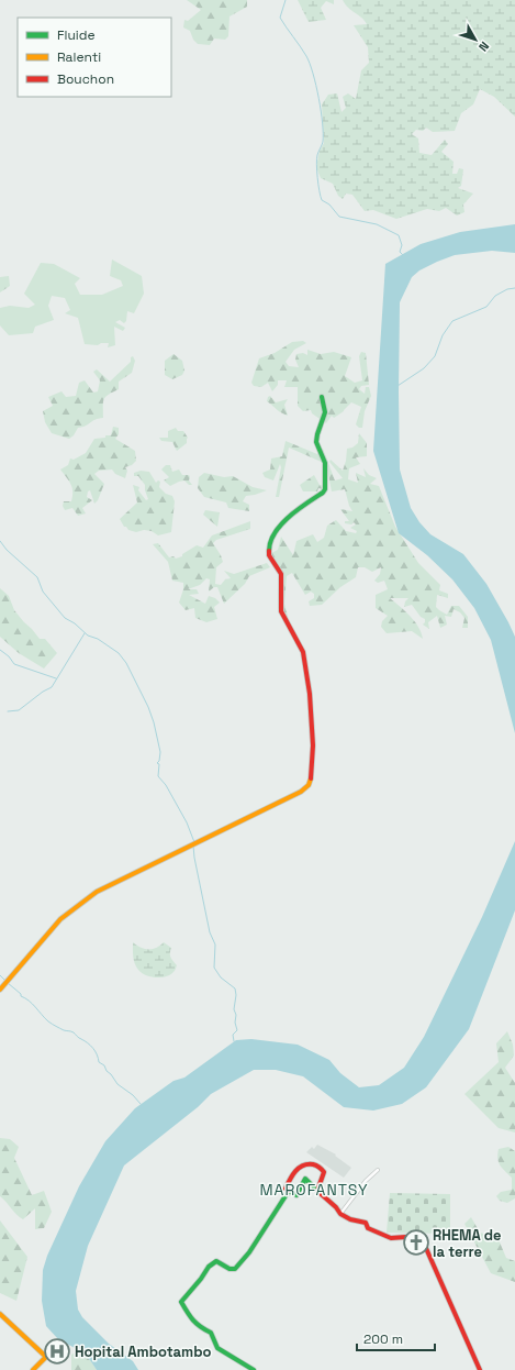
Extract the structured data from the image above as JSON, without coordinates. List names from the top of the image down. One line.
{"districts":["MAROFANTSY"],"places":{"church":["RHEMA de la terre"],"hospital":["Hopital Ambotambo"]},"legend":["Fluide","Ralenti","Bouchon"],"scale_bar":"200 m","north":"bottom right"}
